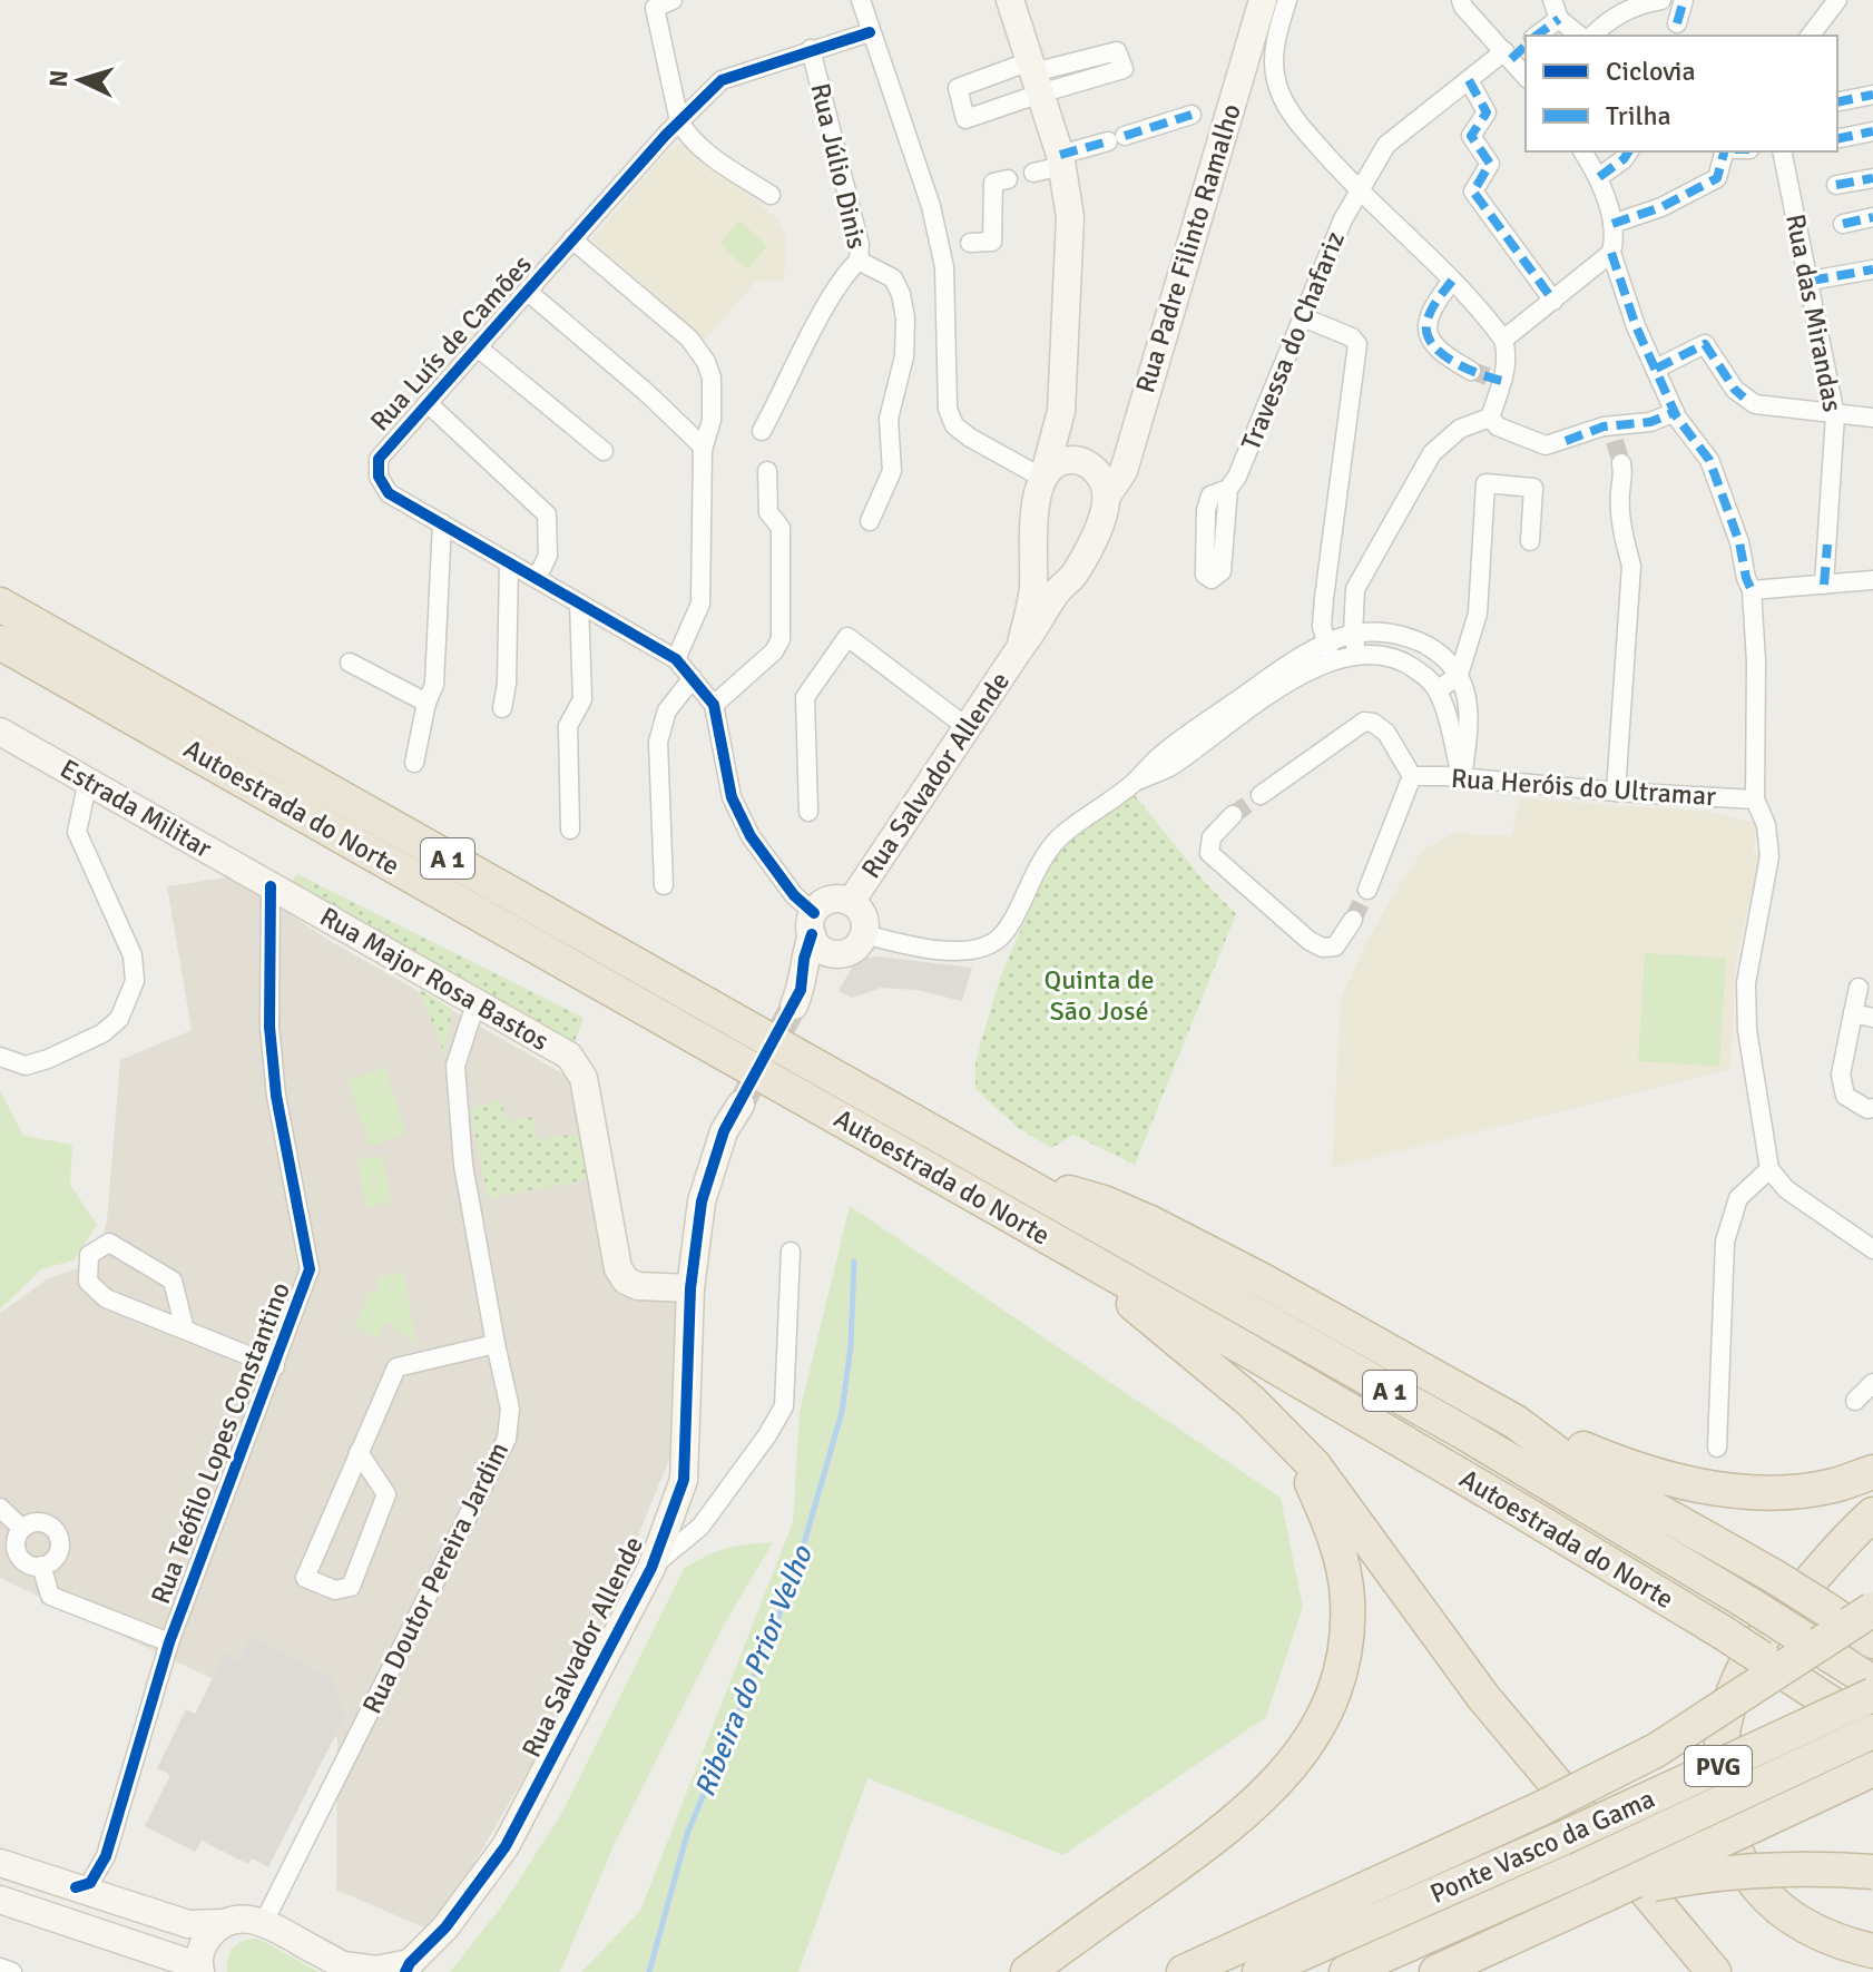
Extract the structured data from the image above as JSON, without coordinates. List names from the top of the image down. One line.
{"streets":{"highway":["Autoestrada do Norte","A 1","PVG","Ponte Vasco da Gama"],"street":["Rua Júlio Dinis","Rua Padre Filinto Ramalho","Rua das Mirandas","Travessa do Chafariz","Rua Luís de Camões","Rua Salvador Allende","Rua Heróis do Ultramar","Estrada Militar","Rua Major Rosa Bastos","Rua Teófilo Lopes Constantino","Rua Doutor Pereira Jardim"]},"crossings":[["Rua Júlio Dinis","Rua Luís de Camões"],["Rua Padre Filinto Ramalho","Rua Salvador Allende"],["Rua Luís de Camões","Rua Salvador Allende"],["Rua Salvador Allende","Rua Major Rosa Bastos"],["Autoestrada do Norte","Ponte Vasco da Gama"],["Estrada Militar","Rua Major Rosa Bastos"],["Estrada Militar","Rua Teófilo Lopes Constantino"],["Rua Major Rosa Bastos","Rua Teófilo Lopes Constantino"],["Rua Major Rosa Bastos","Rua Doutor Pereira Jardim"]],"water":["Ribeira do Prior Velho"],"parks":["Quinta de São José"],"legend":["Ciclovia","Trilha"],"north":"left"}
